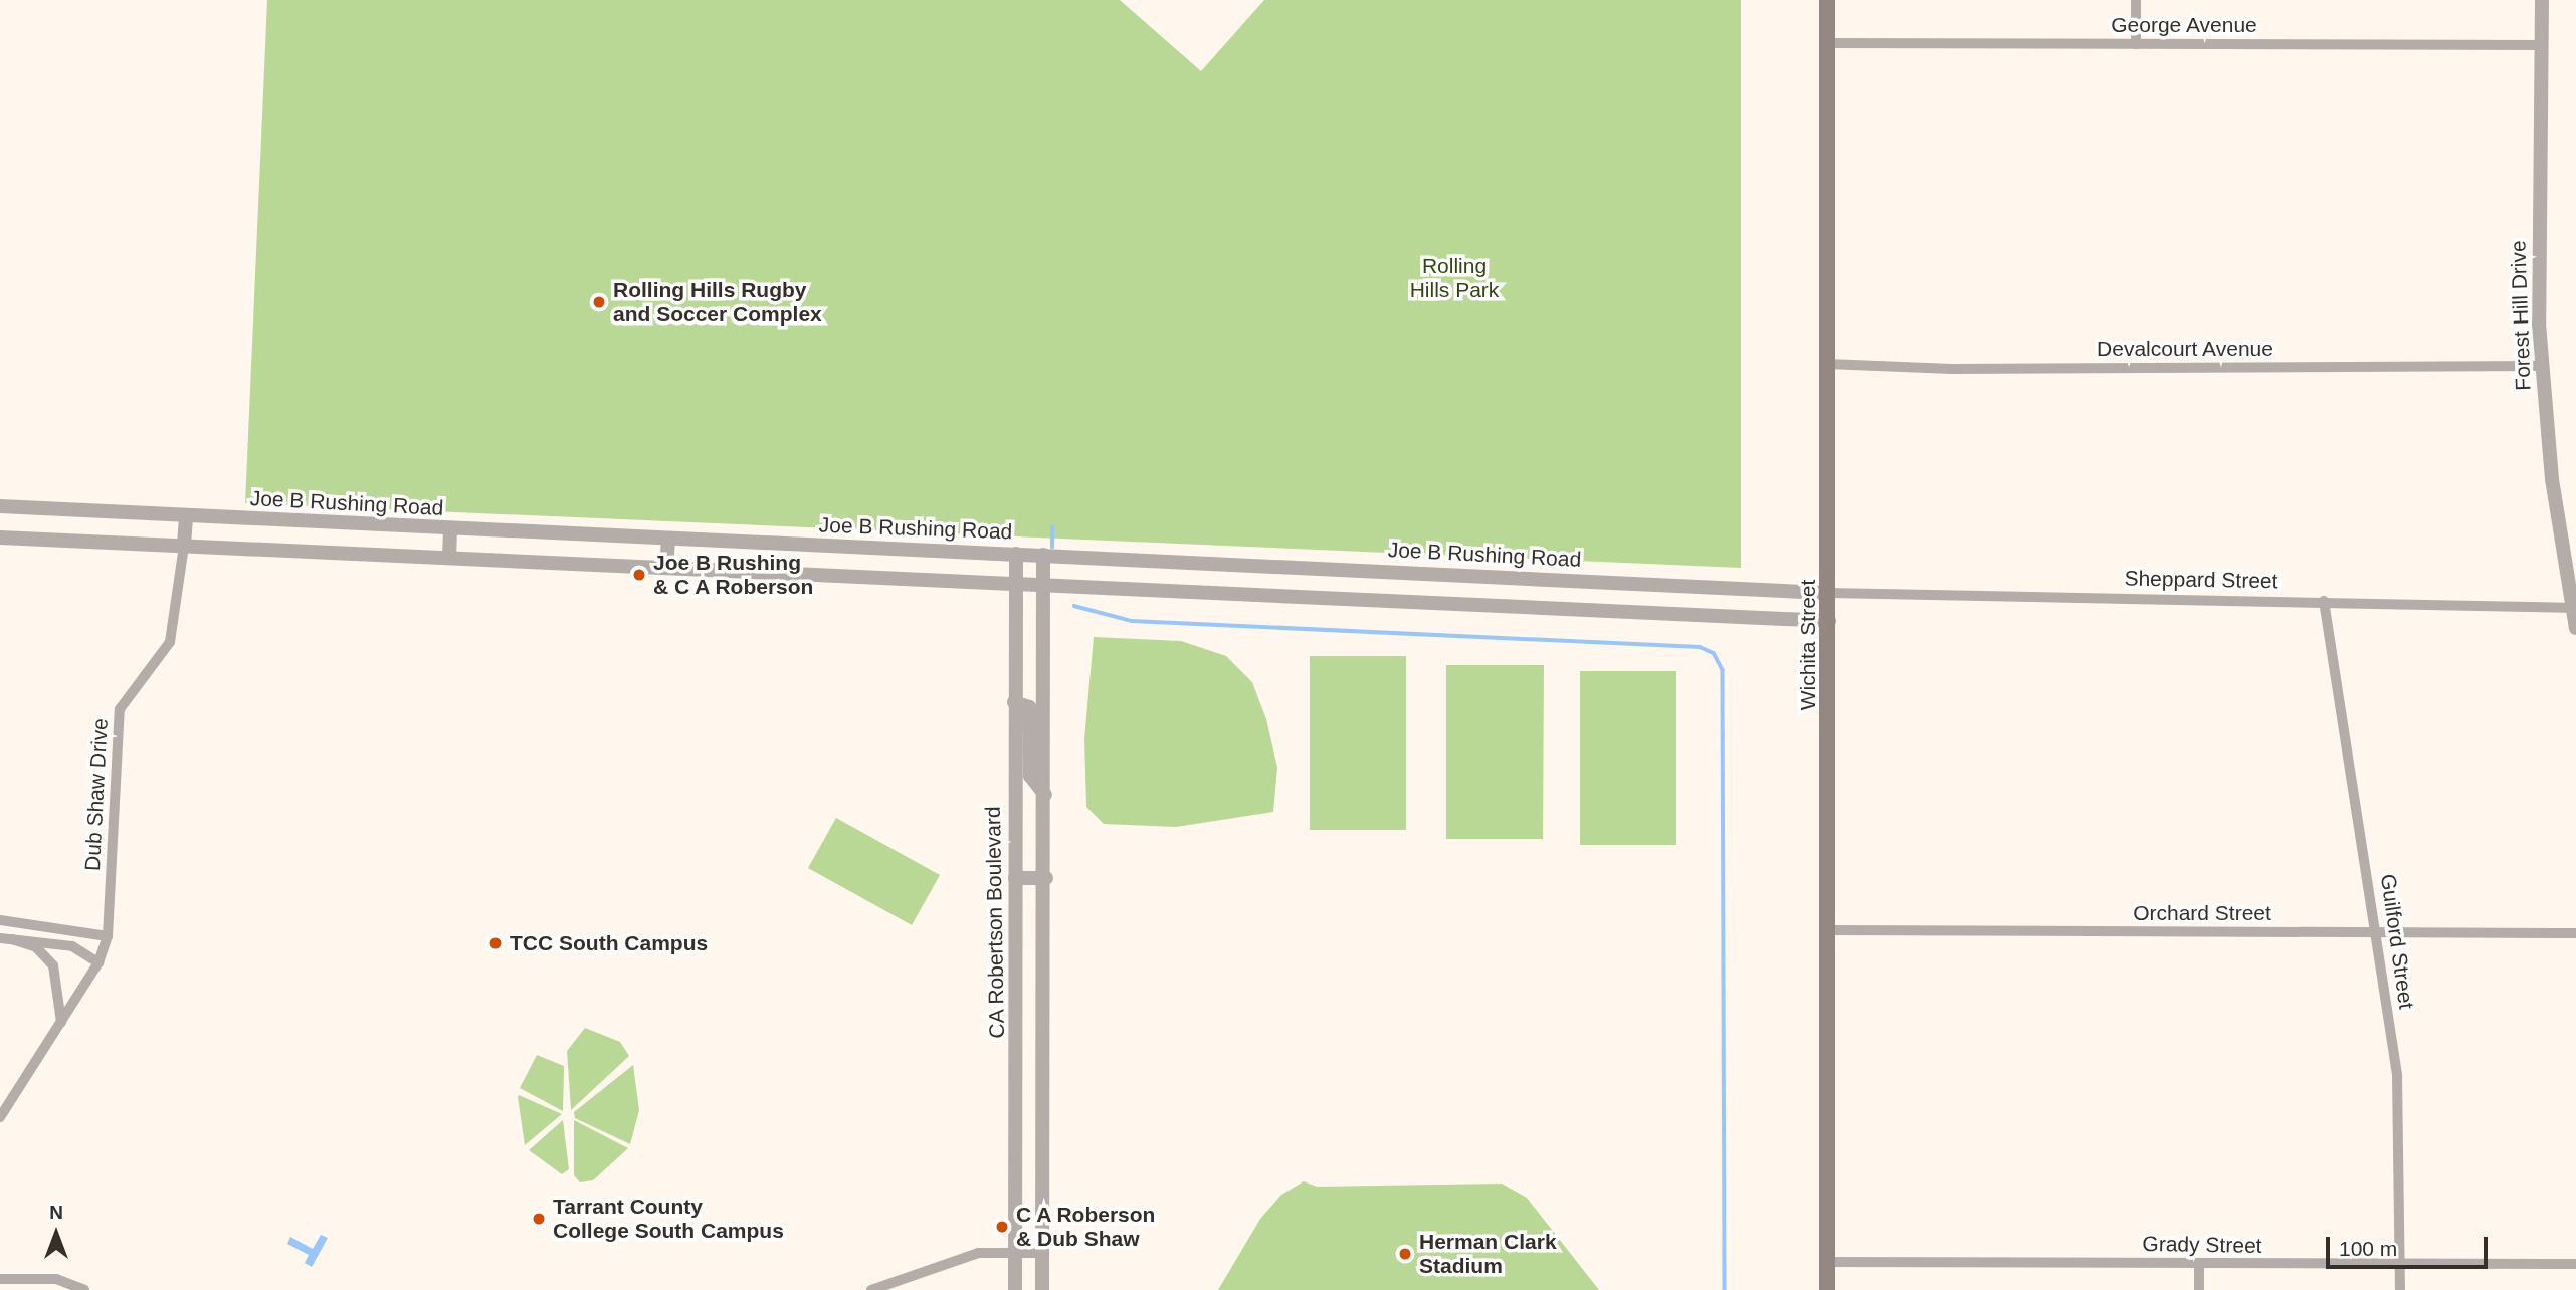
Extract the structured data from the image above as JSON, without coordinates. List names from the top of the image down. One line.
{"streets":{"main road":["Wichita Street"],"street":["George Avenue","Forest Hill Drive","Devalcourt Avenue","Joe B Rushing Road","Sheppard Street","Dub Shaw Drive","Orchard Street","CA Robertson Boulevard","Guilford Street","Grady Street"]},"crossings":[["George Avenue","Forest Hill Drive"],["George Avenue","Wichita Street"],["Forest Hill Drive","Devalcourt Avenue"],["Forest Hill Drive","Sheppard Street"],["Devalcourt Avenue","Wichita Street"],["Joe B Rushing Road","Sheppard Street"],["Joe B Rushing Road","Wichita Street"],["Joe B Rushing Road","CA Robertson Boulevard"],["Sheppard Street","Wichita Street"],["Sheppard Street","Guilford Street"],["Wichita Street","Orchard Street"],["Wichita Street","Grady Street"],["Orchard Street","Guilford Street"],["Guilford Street","Grady Street"]],"parks":["Rolling Hills Park"],"places":["Rolling Hills Rugby and Soccer Complex","Joe B Rushing & C A Roberson","TCC South Campus","Tarrant County College South Campus","C A Roberson & Dub Shaw","Herman Clark Stadium"],"scale_bar":"100 m","north":"top"}
